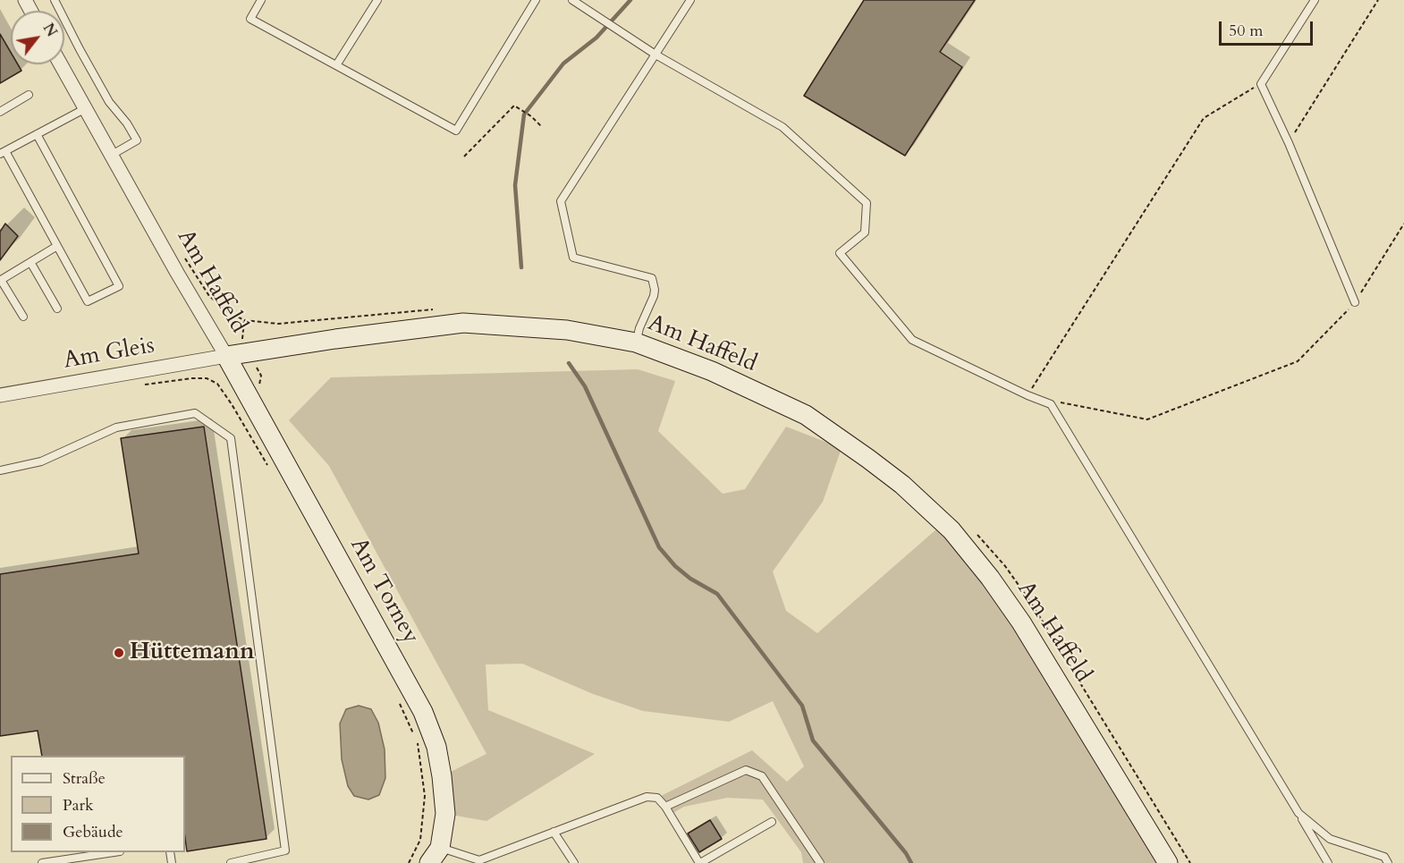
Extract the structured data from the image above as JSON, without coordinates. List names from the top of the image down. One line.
{"streets":{"street":["Am Haffeld","Am Gleis","Am Torney"]},"crossings":[["Am Haffeld","Am Gleis"],["Am Haffeld","Am Torney"],["Am Gleis","Am Torney"]],"places":["Hüttemann"],"legend":["Straße","Park","Gebäude"],"scale_bar":"50 m","north":"top right"}
